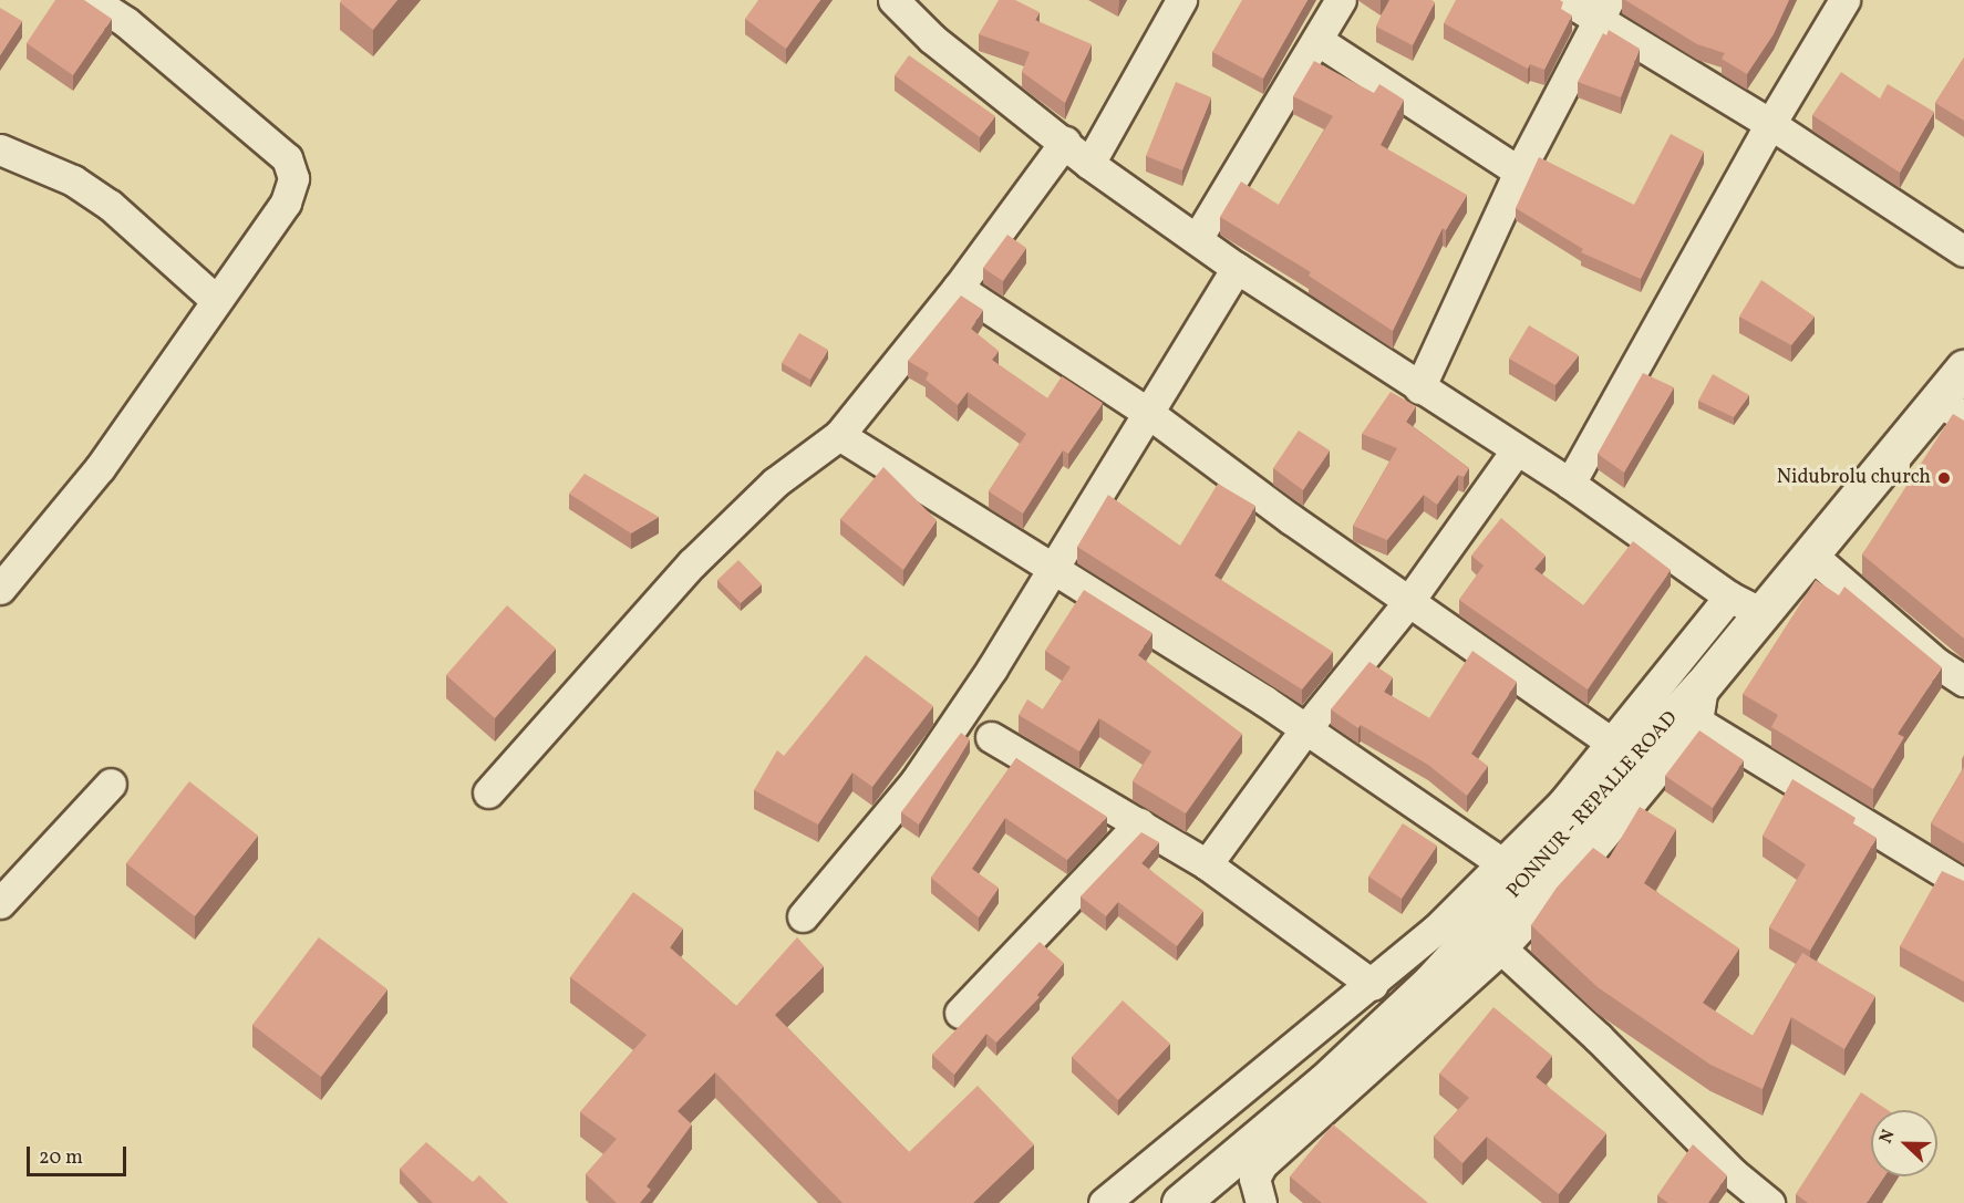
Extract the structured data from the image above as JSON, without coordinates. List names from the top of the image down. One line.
{"streets":{"main road":["PONNUR - REPALLE ROAD"]},"places":["Nidubrolu church"],"scale_bar":"20 m","north":"left"}
